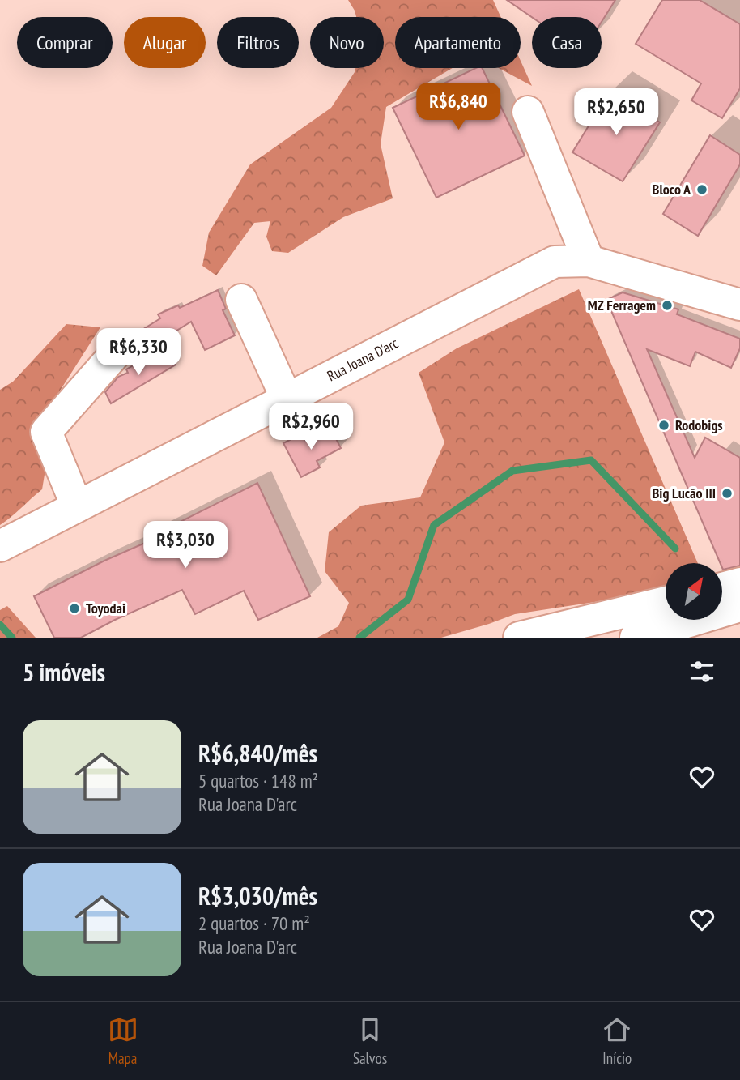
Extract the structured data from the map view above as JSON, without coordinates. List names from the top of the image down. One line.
{"streets":{"street":["Rua Joana D'arc"]},"places":["Bloco A","MZ Ferragem","Rodobigs","Big Lucão III","Toyodai"],"north":"top right","page":{"chip":["Comprar","Alugar","Filtros","Novo","Apartamento","Casa"],"price":["R$6,840","R$2,650","R$6,330","R$2,960","R$3,030"],"heading":"5 imóveis","list":[{"name":"R$6,840/mês","note":"5 quartos · 148 m² · Rua Joana D'arc"},{"name":"R$3,030/mês","note":"2 quartos · 70 m² · Rua Joana D'arc"}],"tabs":["Mapa","Salvos","Início"]}}
